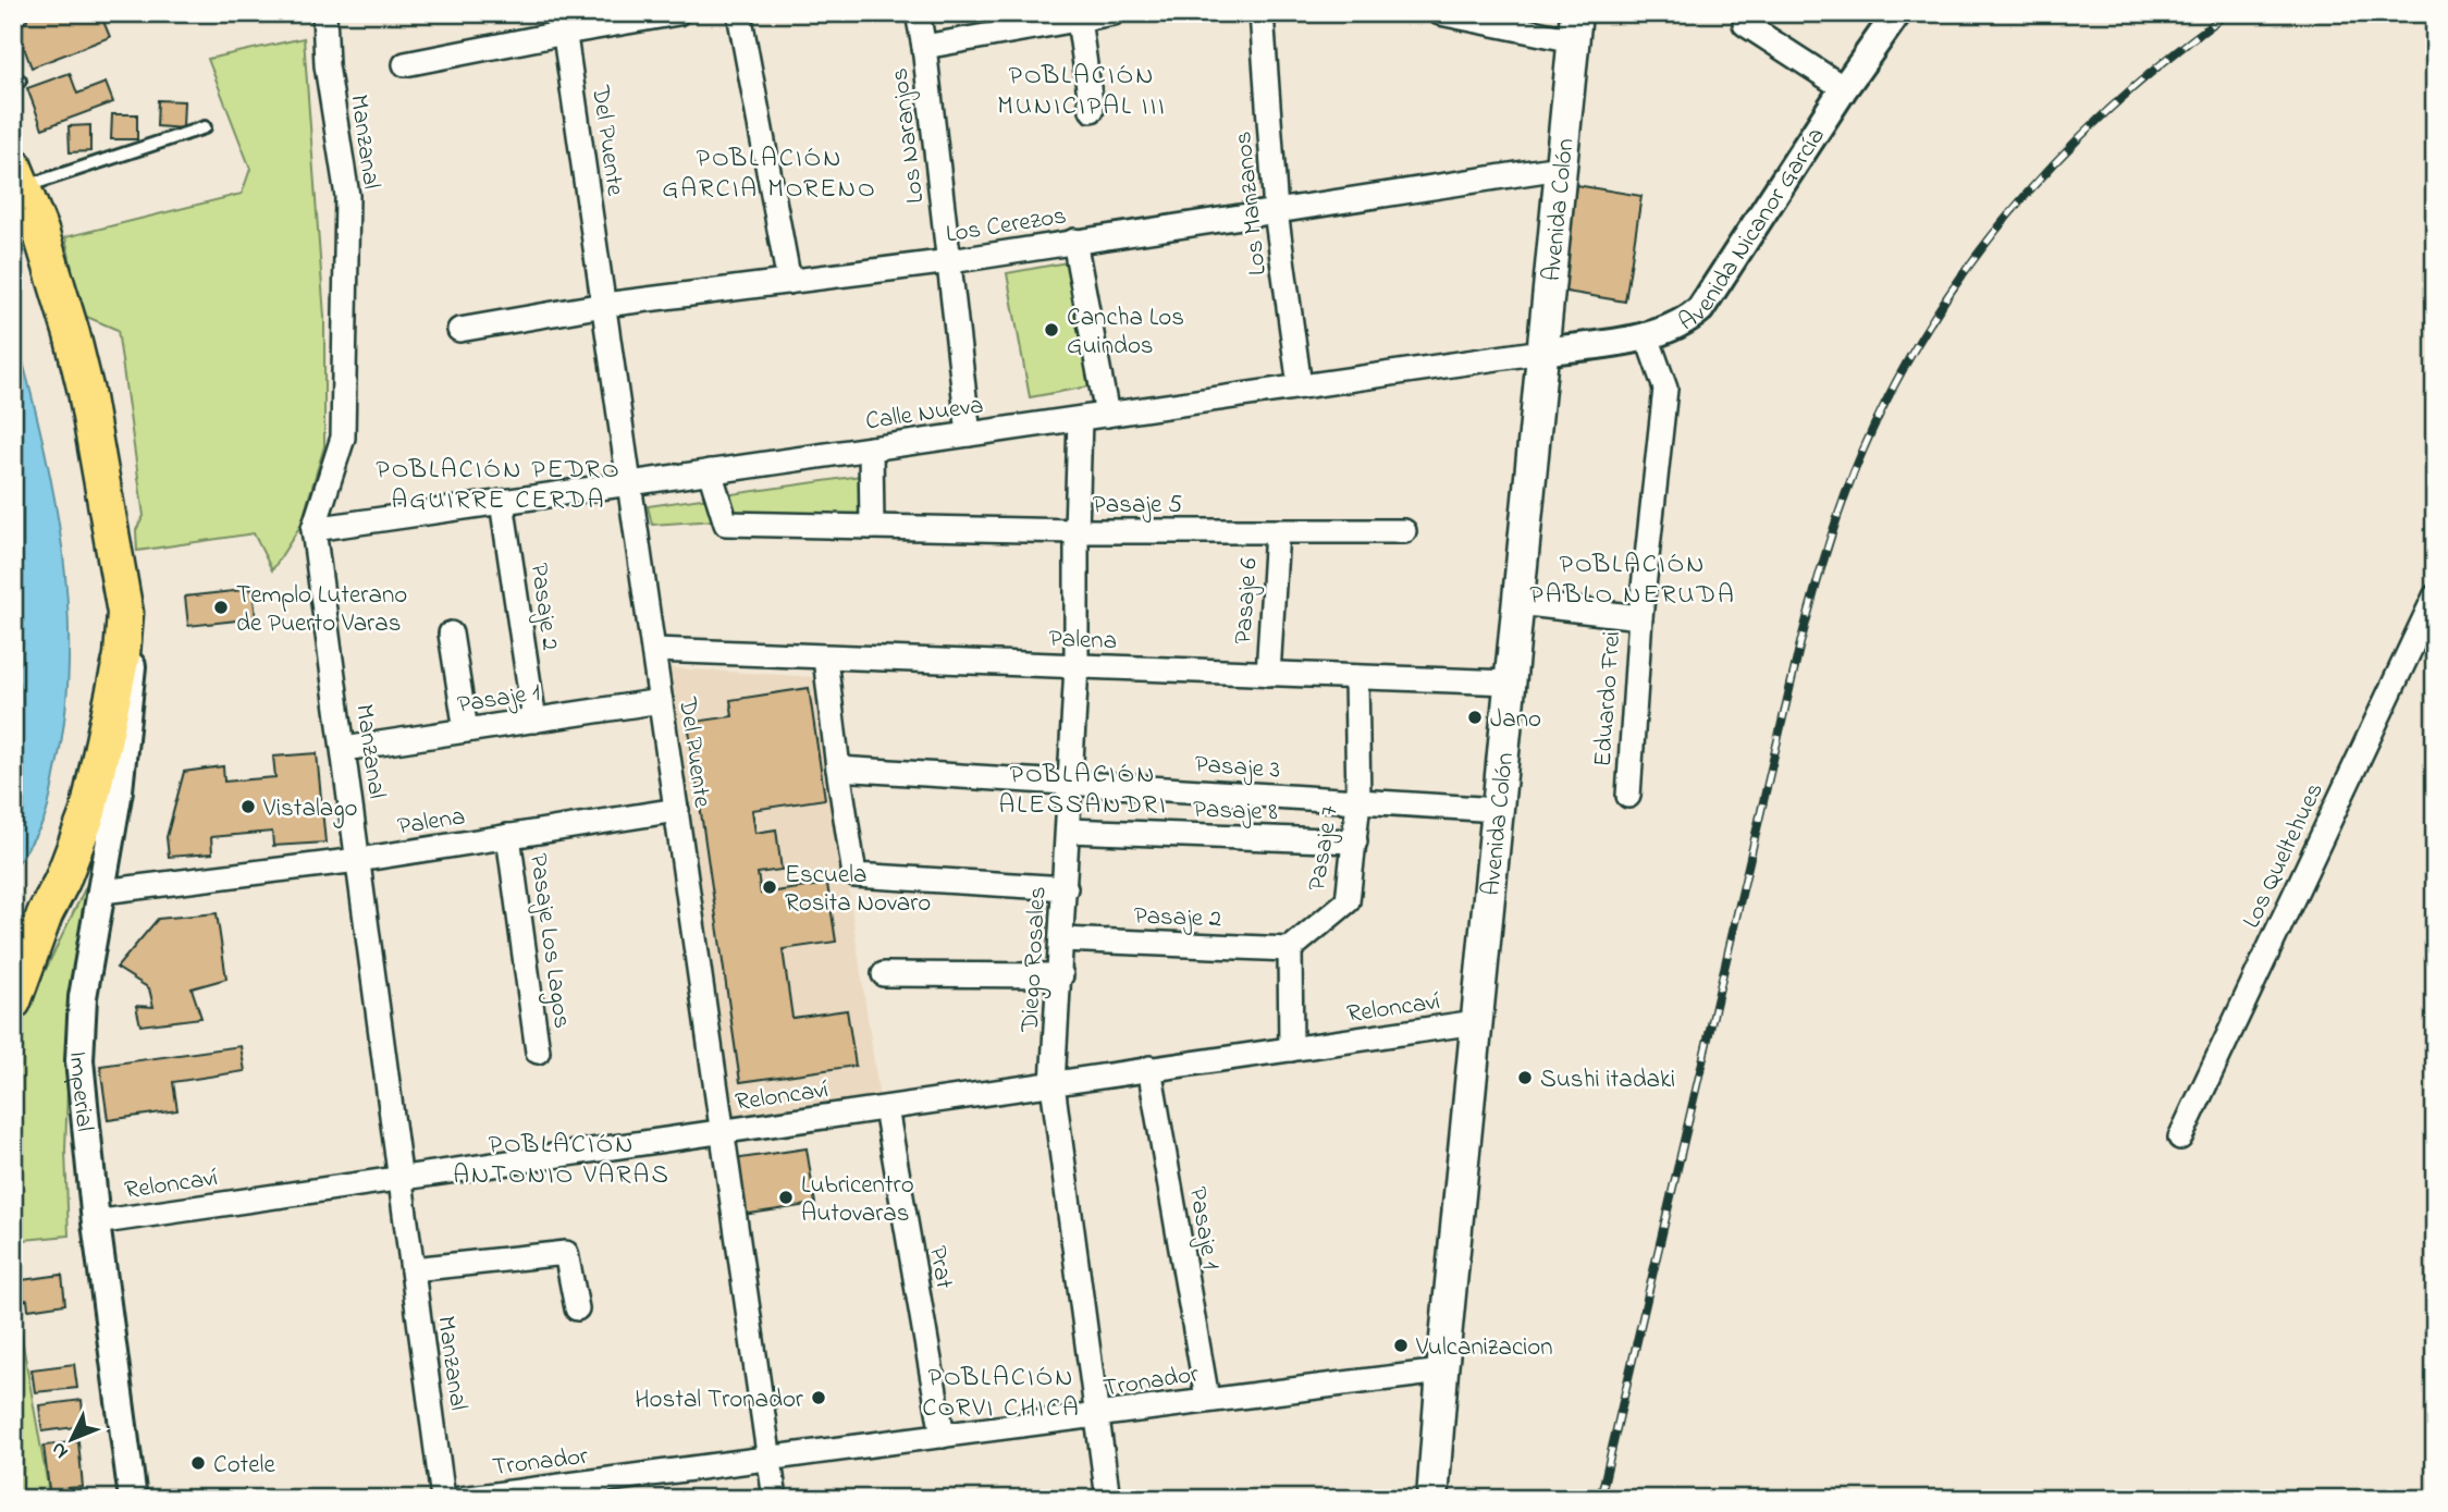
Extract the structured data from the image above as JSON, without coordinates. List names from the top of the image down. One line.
{"streets":{"main road":["Avenida Colón"],"street":["Los Naranjos","Del Puente","Manzanal","Los Manzanos","Los Cerezos","Avenida Nicanor García","Calle Nueva","Pasaje 5","Pasaje 6","Pasaje 2","Palena","Pasaje 1","Eduardo Frei","Pasaje 3","Pasaje 8","Pasaje 7","Los Queltehues","Pasaje Los Lagos","Diego Rosales","Reloncaví","Imperial","Prat","Tronador"]},"crossings":[["Los Naranjos","Los Cerezos"],["Los Naranjos","Calle Nueva"],["Del Puente","Los Cerezos"],["Del Puente","Calle Nueva"],["Del Puente","Palena"],["Del Puente","Pasaje 1"],["Del Puente","Reloncaví"],["Del Puente","Tronador"],["Manzanal","Calle Nueva"],["Manzanal","Palena"],["Manzanal","Pasaje 1"],["Manzanal","Reloncaví"],["Los Manzanos","Los Cerezos"],["Los Manzanos","Calle Nueva"],["Avenida Colón","Los Cerezos"],["Avenida Colón","Avenida Nicanor García"],["Avenida Colón","Calle Nueva"],["Avenida Colón","Palena"],["Avenida Colón","Pasaje 3"],["Avenida Colón","Reloncaví"],["Avenida Colón","Tronador"],["Avenida Nicanor García","Calle Nueva"],["Avenida Nicanor García","Eduardo Frei"],["Calle Nueva","Pasaje 5"],["Calle Nueva","Pasaje 2"],["Calle Nueva","Diego Rosales"],["Pasaje 5","Pasaje 6"],["Pasaje 5","Diego Rosales"],["Pasaje 6","Palena"],["Pasaje 2","Pasaje 1"],["Pasaje 2","Pasaje 7"],["Pasaje 2","Diego Rosales"],["Palena","Pasaje 7"],["Palena","Pasaje Los Lagos"],["Palena","Diego Rosales"],["Palena","Imperial"],["Pasaje 1","Reloncaví"],["Pasaje 1","Tronador"],["Pasaje 3","Pasaje 7"],["Pasaje 3","Diego Rosales"],["Pasaje 8","Pasaje 7"],["Pasaje 8","Diego Rosales"],["Diego Rosales","Reloncaví"],["Diego Rosales","Tronador"],["Reloncaví","Imperial"],["Reloncaví","Prat"],["Prat","Tronador"]],"districts":["POBLACIÓN MUNICIPAL III","POBLACIÓN GARCIA MORENO","POBLACIÓN PEDRO AGUIRRE CERDA","POBLACIÓN PABLO NERUDA","POBLACIÓN ALESSANDRI","POBLACIÓN ANTONIO VARAS","POBLACIÓN CORVI CHICA"],"places":["Cancha Los Guindos","Templo Luterano de Puerto Varas","Jano","Vistalago","Escuela Rosita Novaro","Sushi itadaki","Lubricentro Autovaras","Vulcanizacion","Hostal Tronador","Cotele"],"north":"bottom left"}
